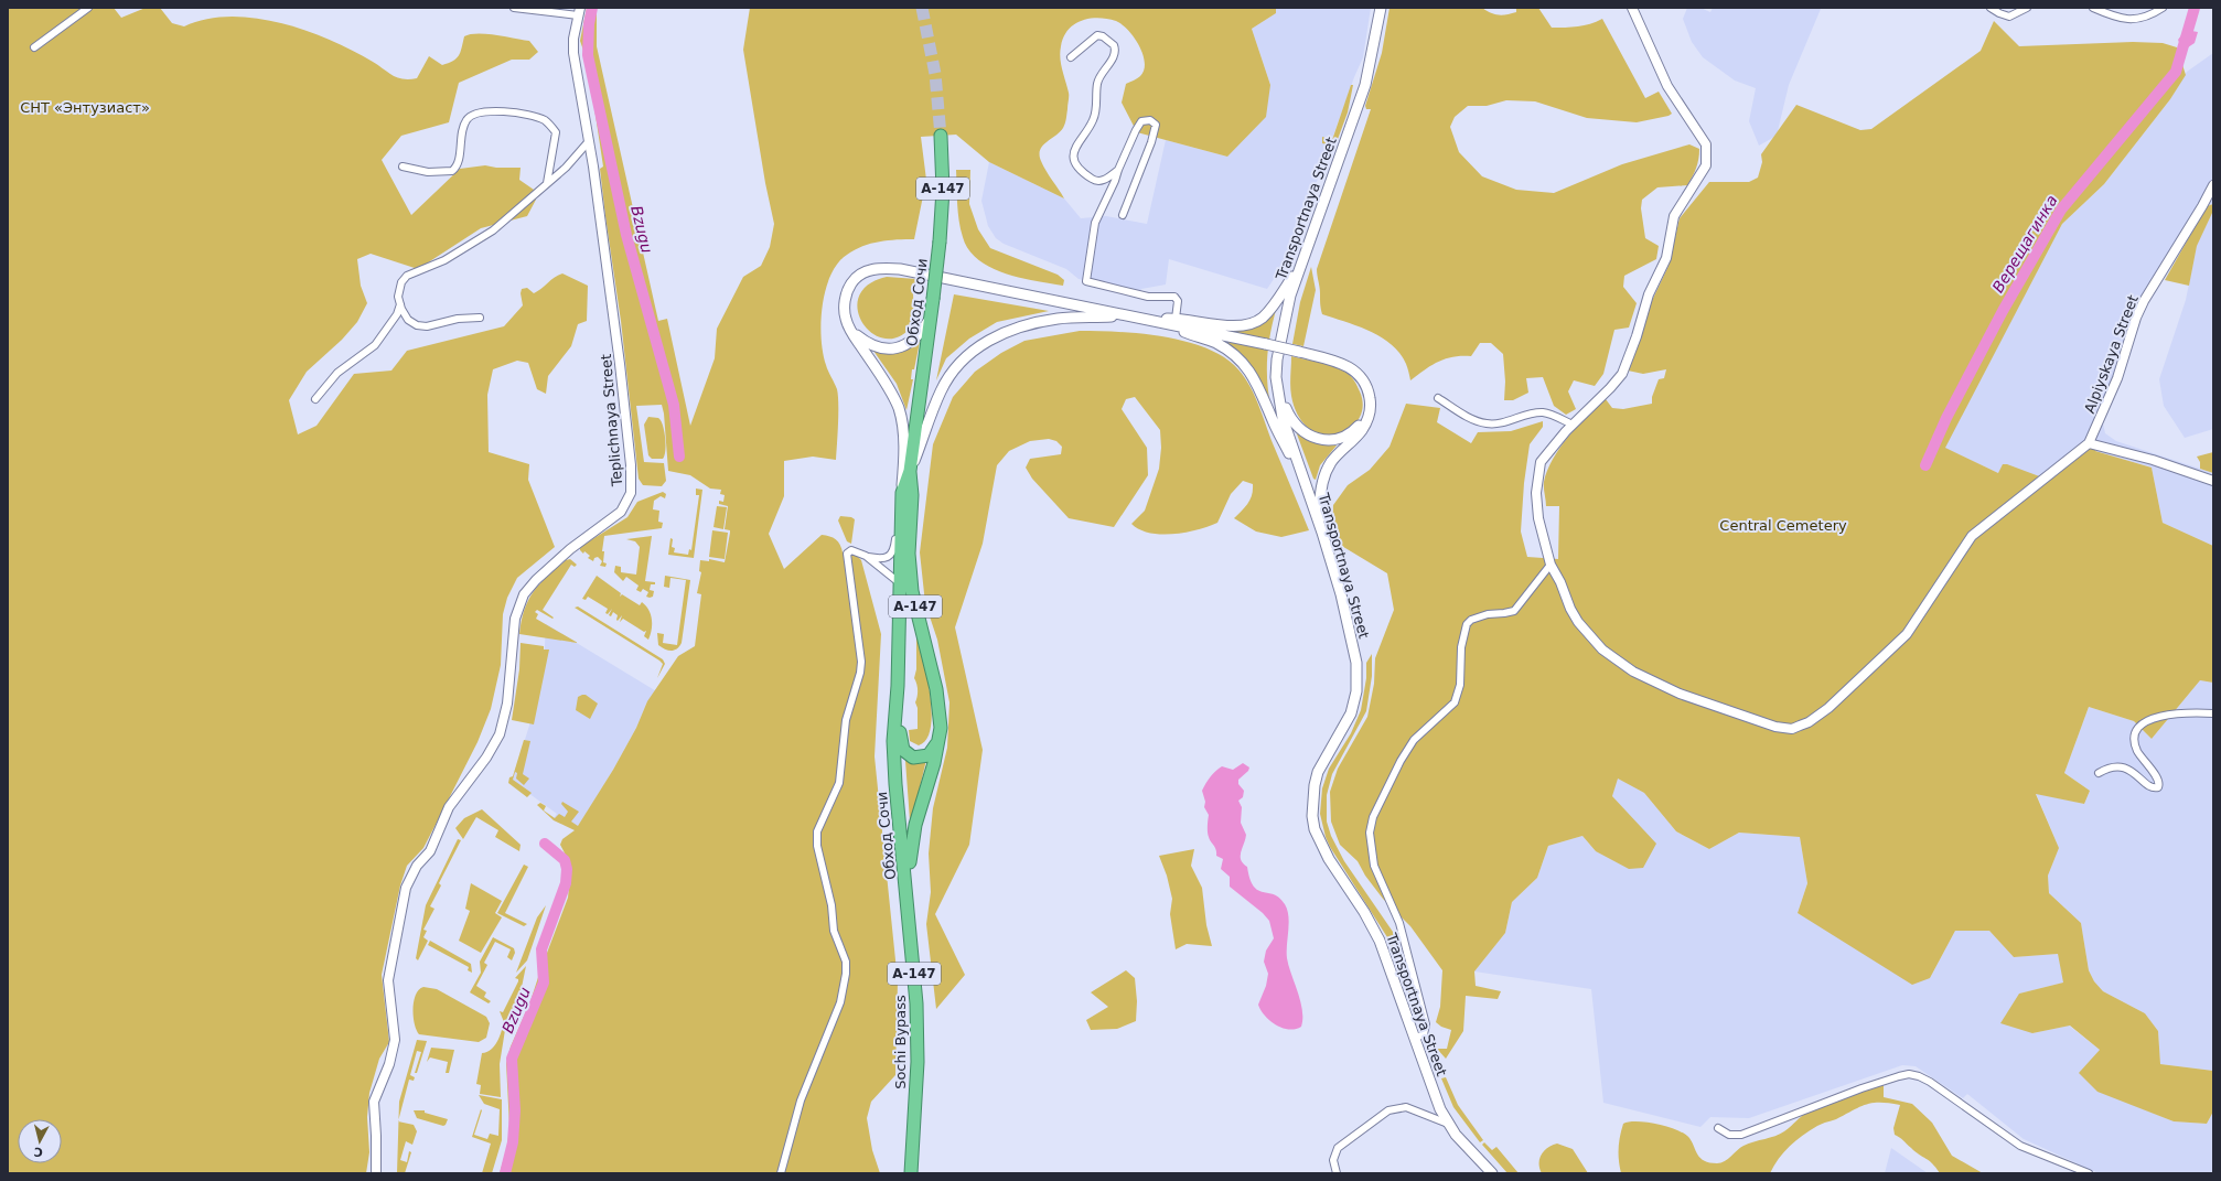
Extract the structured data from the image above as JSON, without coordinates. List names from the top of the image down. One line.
{"streets":{"highway":["А-147","Обход Сочи","Sochi Bypass"],"main road":["Transportnaya Street"],"street":["Alpiyskaya Street","Teplichnaya Street"]},"crossings":[["А-147","Обход Сочи"],["Обход Сочи","Sochi Bypass"]],"water":["Bzugu","Верещагинка"],"parks":["СНТ «Энтузиаст»","Central Cemetery"],"north":"bottom"}
